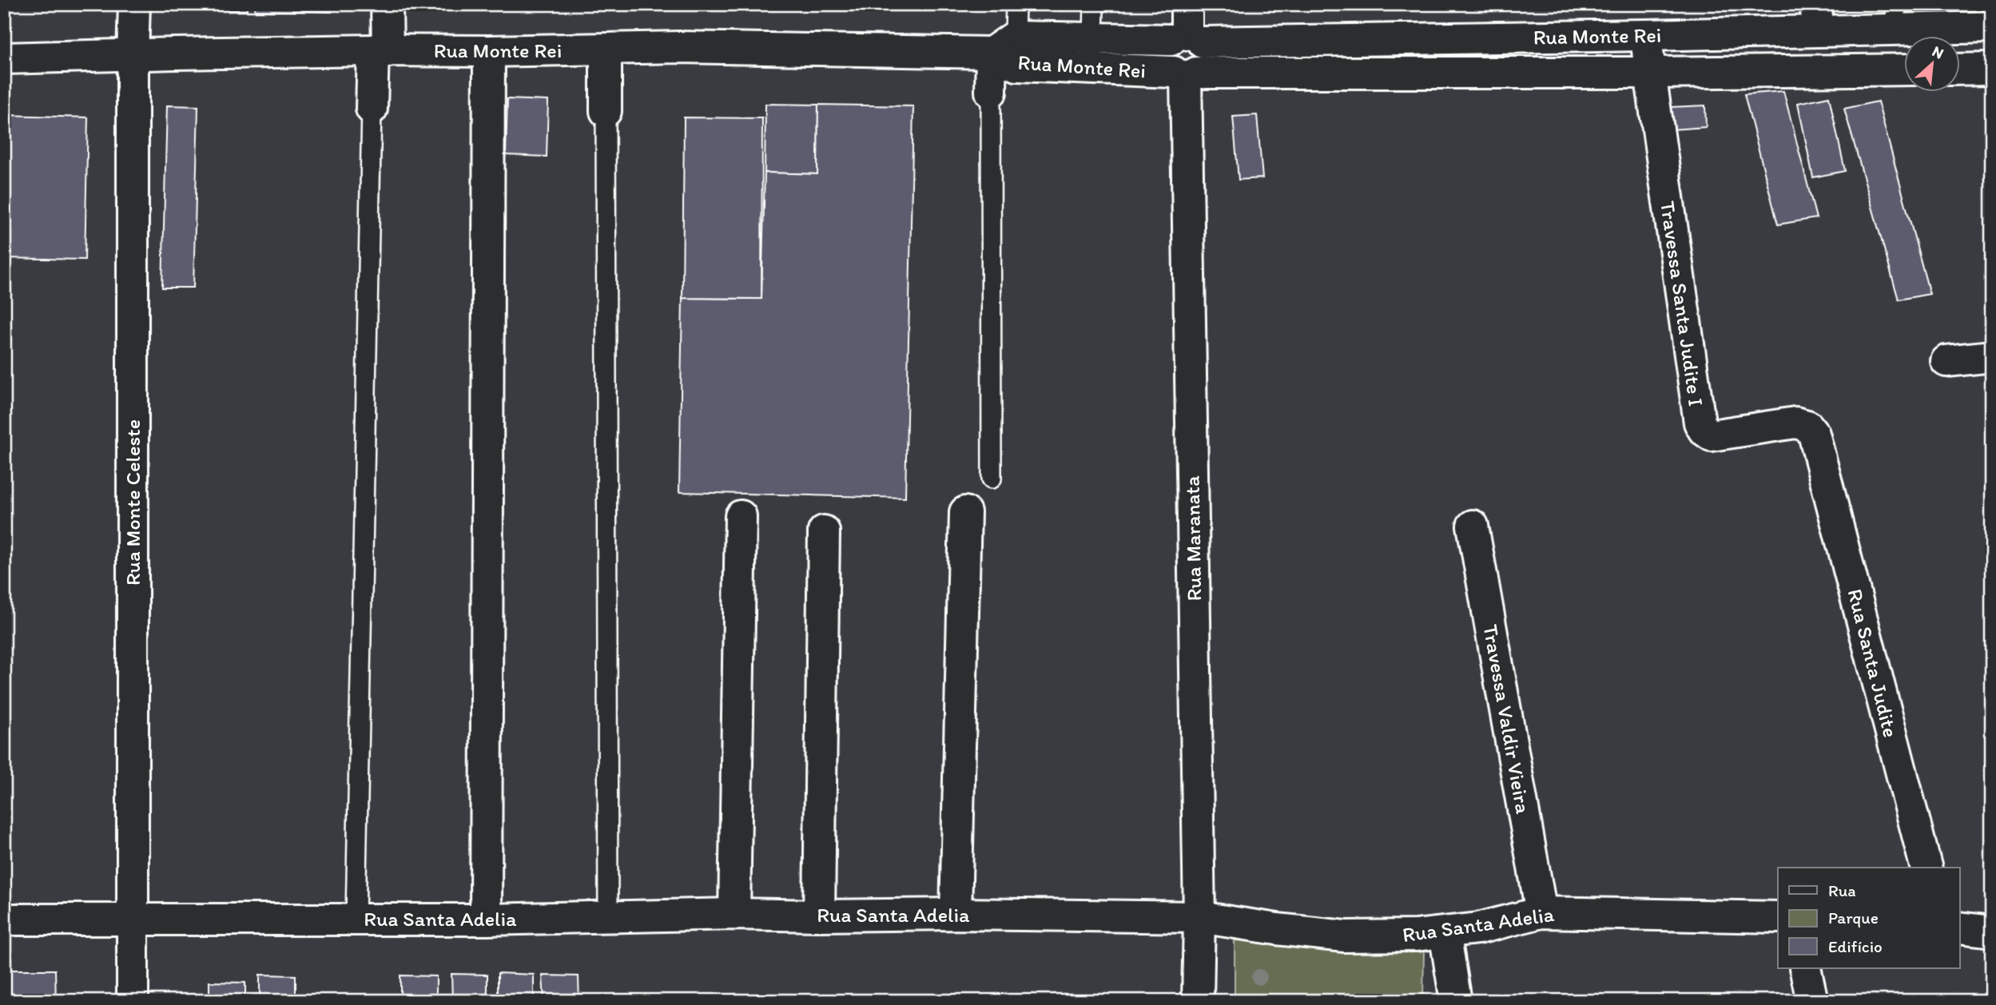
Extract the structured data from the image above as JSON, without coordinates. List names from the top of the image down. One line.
{"streets":{"street":["Rua Monte Rei","Travessa Santa Judite I","Rua Monte Celeste","Rua Maranata","Rua Santa Judite","Travessa Valdir Vieira","Rua Santa Adelia"]},"crossings":[["Rua Monte Rei","Travessa Santa Judite I"],["Rua Monte Rei","Rua Monte Celeste"],["Rua Monte Rei","Rua Maranata"],["Travessa Santa Judite I","Rua Santa Judite"],["Rua Monte Celeste","Rua Santa Adelia"],["Rua Maranata","Rua Santa Adelia"],["Travessa Valdir Vieira","Rua Santa Adelia"]],"legend":["Rua","Parque","Edifício"],"north":"top right"}
